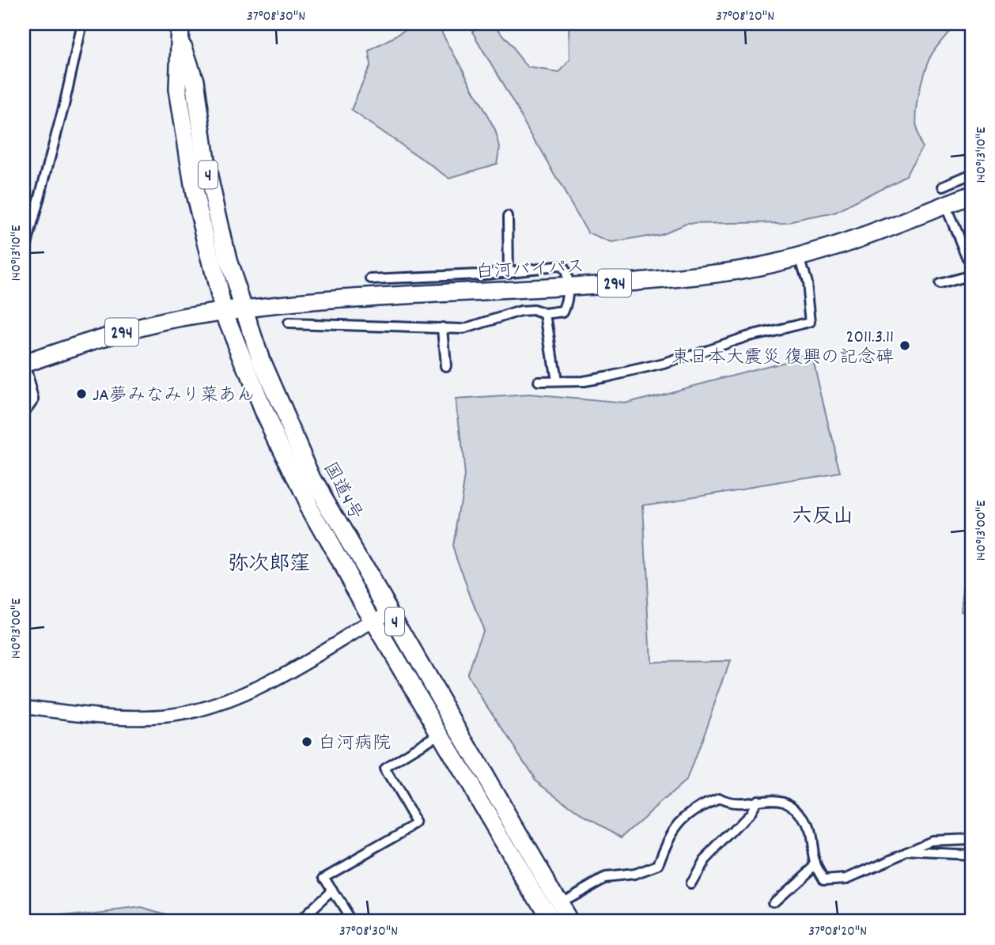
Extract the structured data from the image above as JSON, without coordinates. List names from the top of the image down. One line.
{"streets":{"highway":["4","白河バイパス","294","国道4号"]},"crossings":[["白河バイパス","294"],["白河バイパス","国道4号"],["294","国道4号"]],"districts":["六反山","弥次郎窪"],"places":["2011.3.11 東日本大震災 復興の記念碑","JA夢みなみり菜あん","白河病院"],"coordinates":["37°08'30\"N","37°08'20\"N","140°13'10\"E","140°13'00\"E"]}
